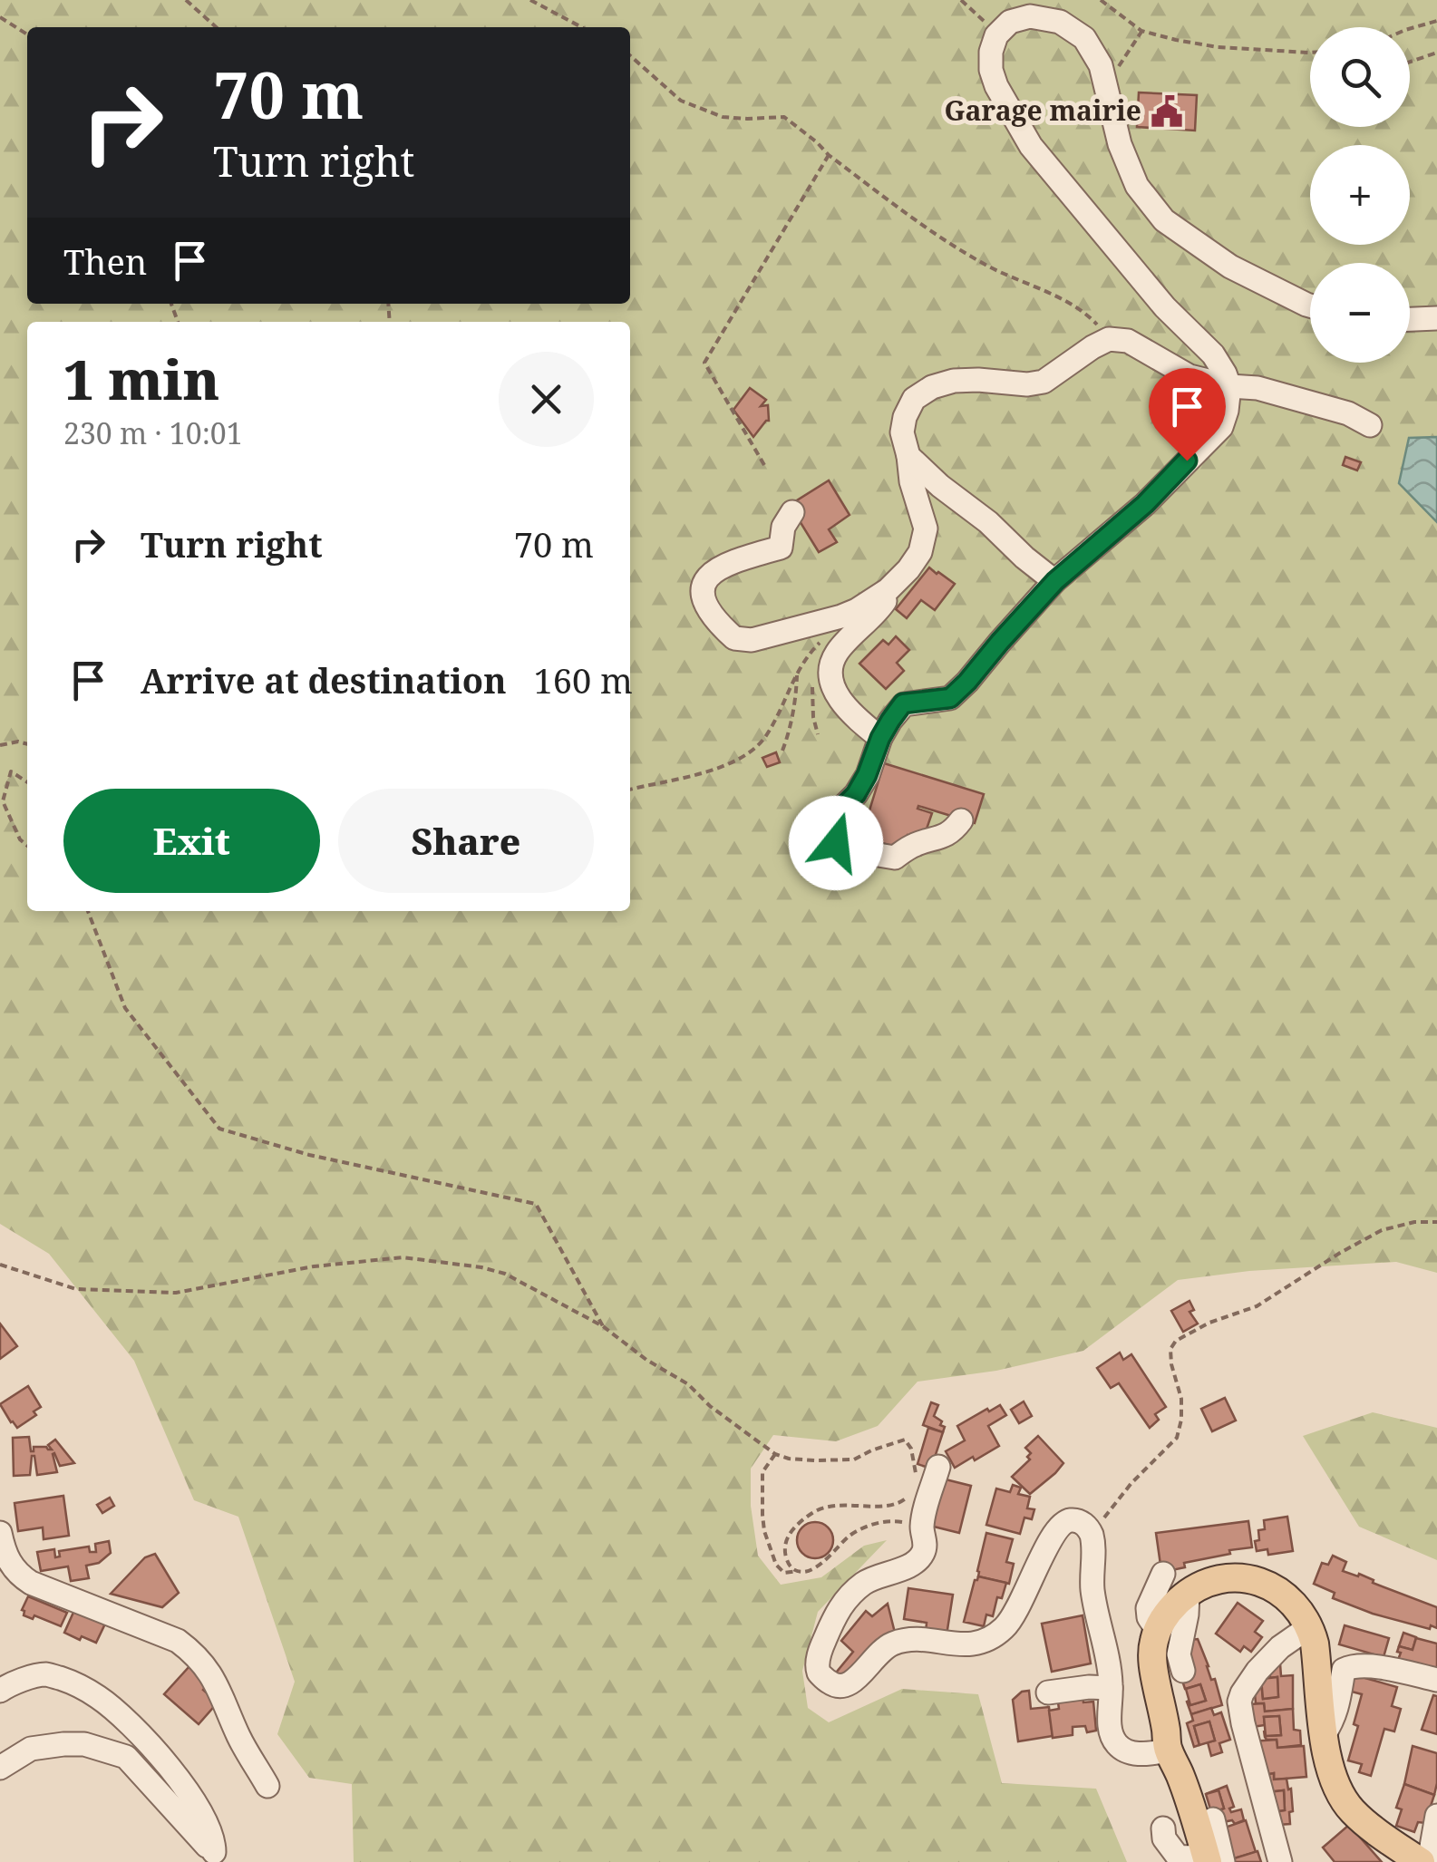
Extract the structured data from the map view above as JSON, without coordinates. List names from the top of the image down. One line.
{"places":{"public building":["Garage mairie"]},"page":{"map_buttons":["+","−"],"turn":["70 m","Turn right"],"then":"Then","heading":["1 min","230 m · 10:01"],"list":[{"name":"Turn right","value":"70 m"},{"name":"Arrive at destination","value":"160 m"}],"buttons":["Exit","Share"]}}
